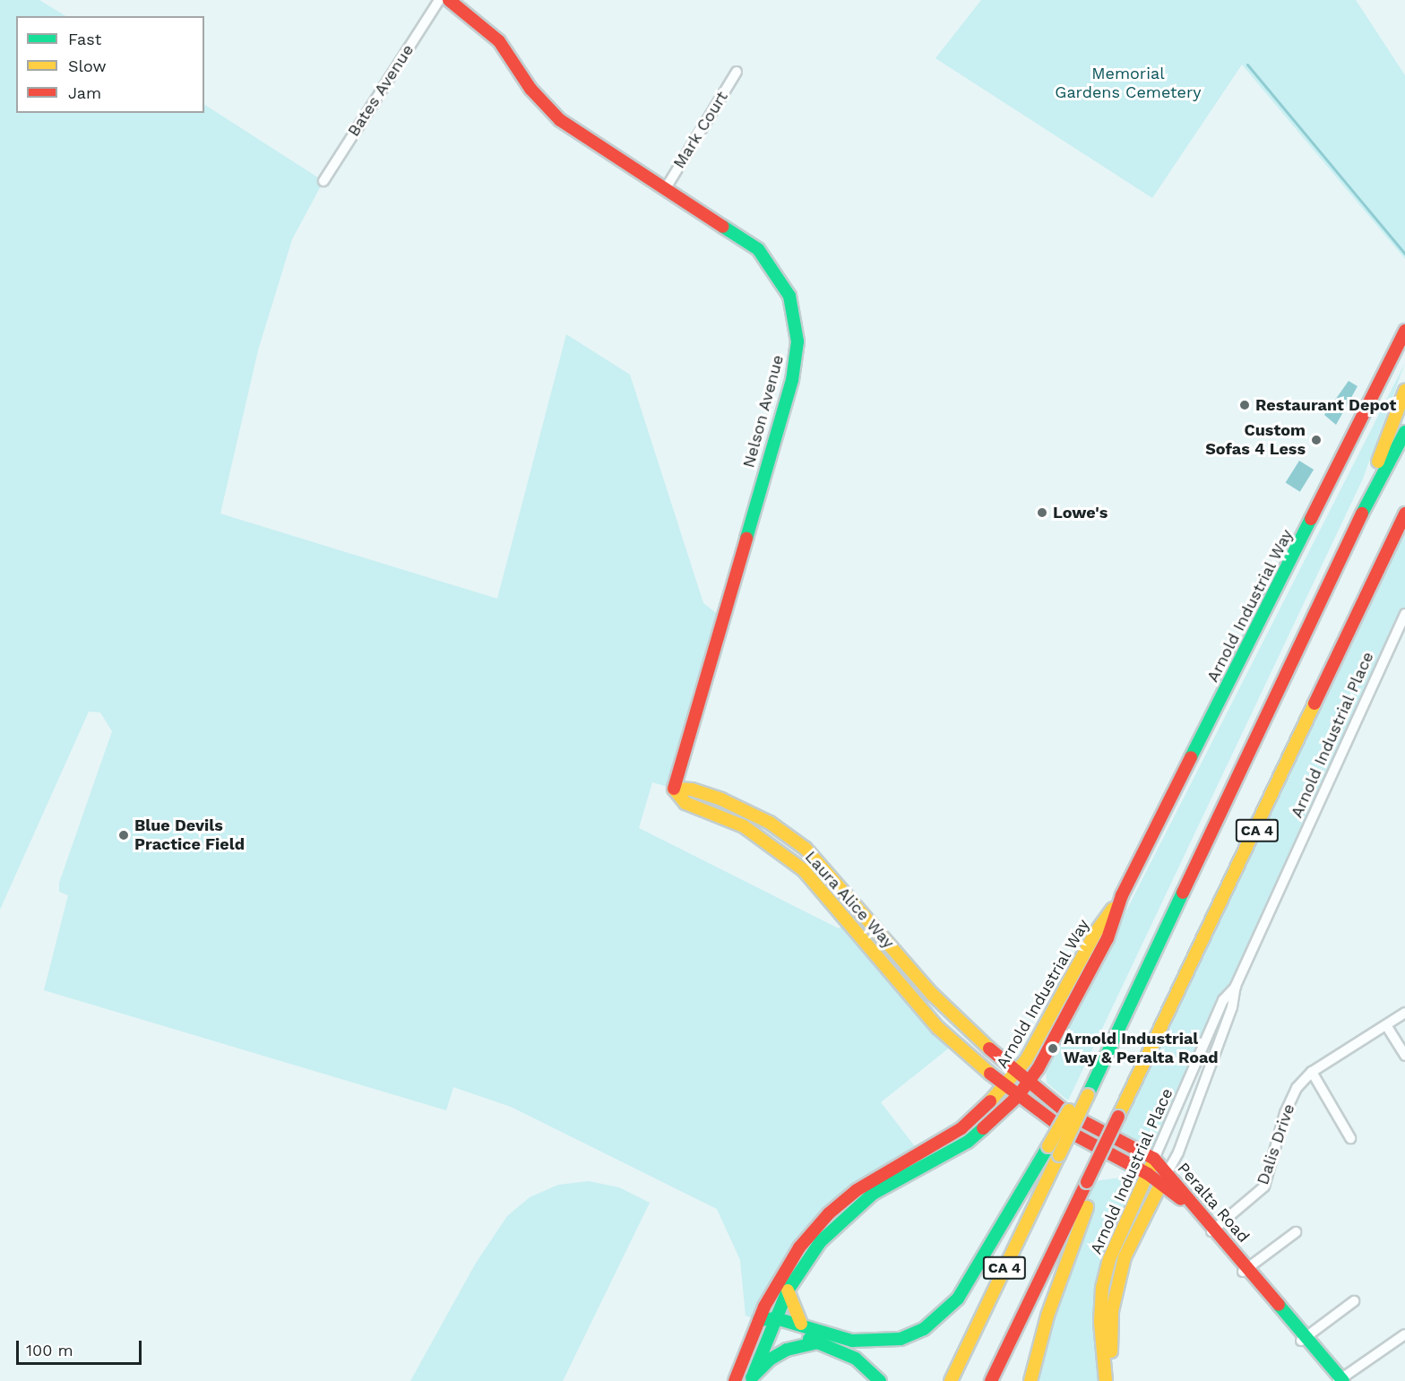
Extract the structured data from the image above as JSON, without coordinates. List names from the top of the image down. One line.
{"streets":{"main road":["Nelson Avenue","Arnold Industrial Way","Arnold Industrial Place","CA 4","Laura Alice Way","Peralta Road"],"street":["Bates Avenue","Mark Court","Dalis Drive"]},"crossings":[["Mark Court","Nelson Avenue"],["Nelson Avenue","Laura Alice Way"],["Arnold Industrial Way","Laura Alice Way"],["Arnold Industrial Way","Peralta Road"],["Arnold Industrial Place","Peralta Road"],["Laura Alice Way","Peralta Road"],["Dalis Drive","Peralta Road"]],"parks":["Memorial Gardens Cemetery"],"places":["Restaurant Depot","Custom Sofas 4 Less","Lowe's","Blue Devils Practice Field","Arnold Industrial Way & Peralta Road"],"legend":["Fast","Slow","Jam"],"scale_bar":"100 m"}
